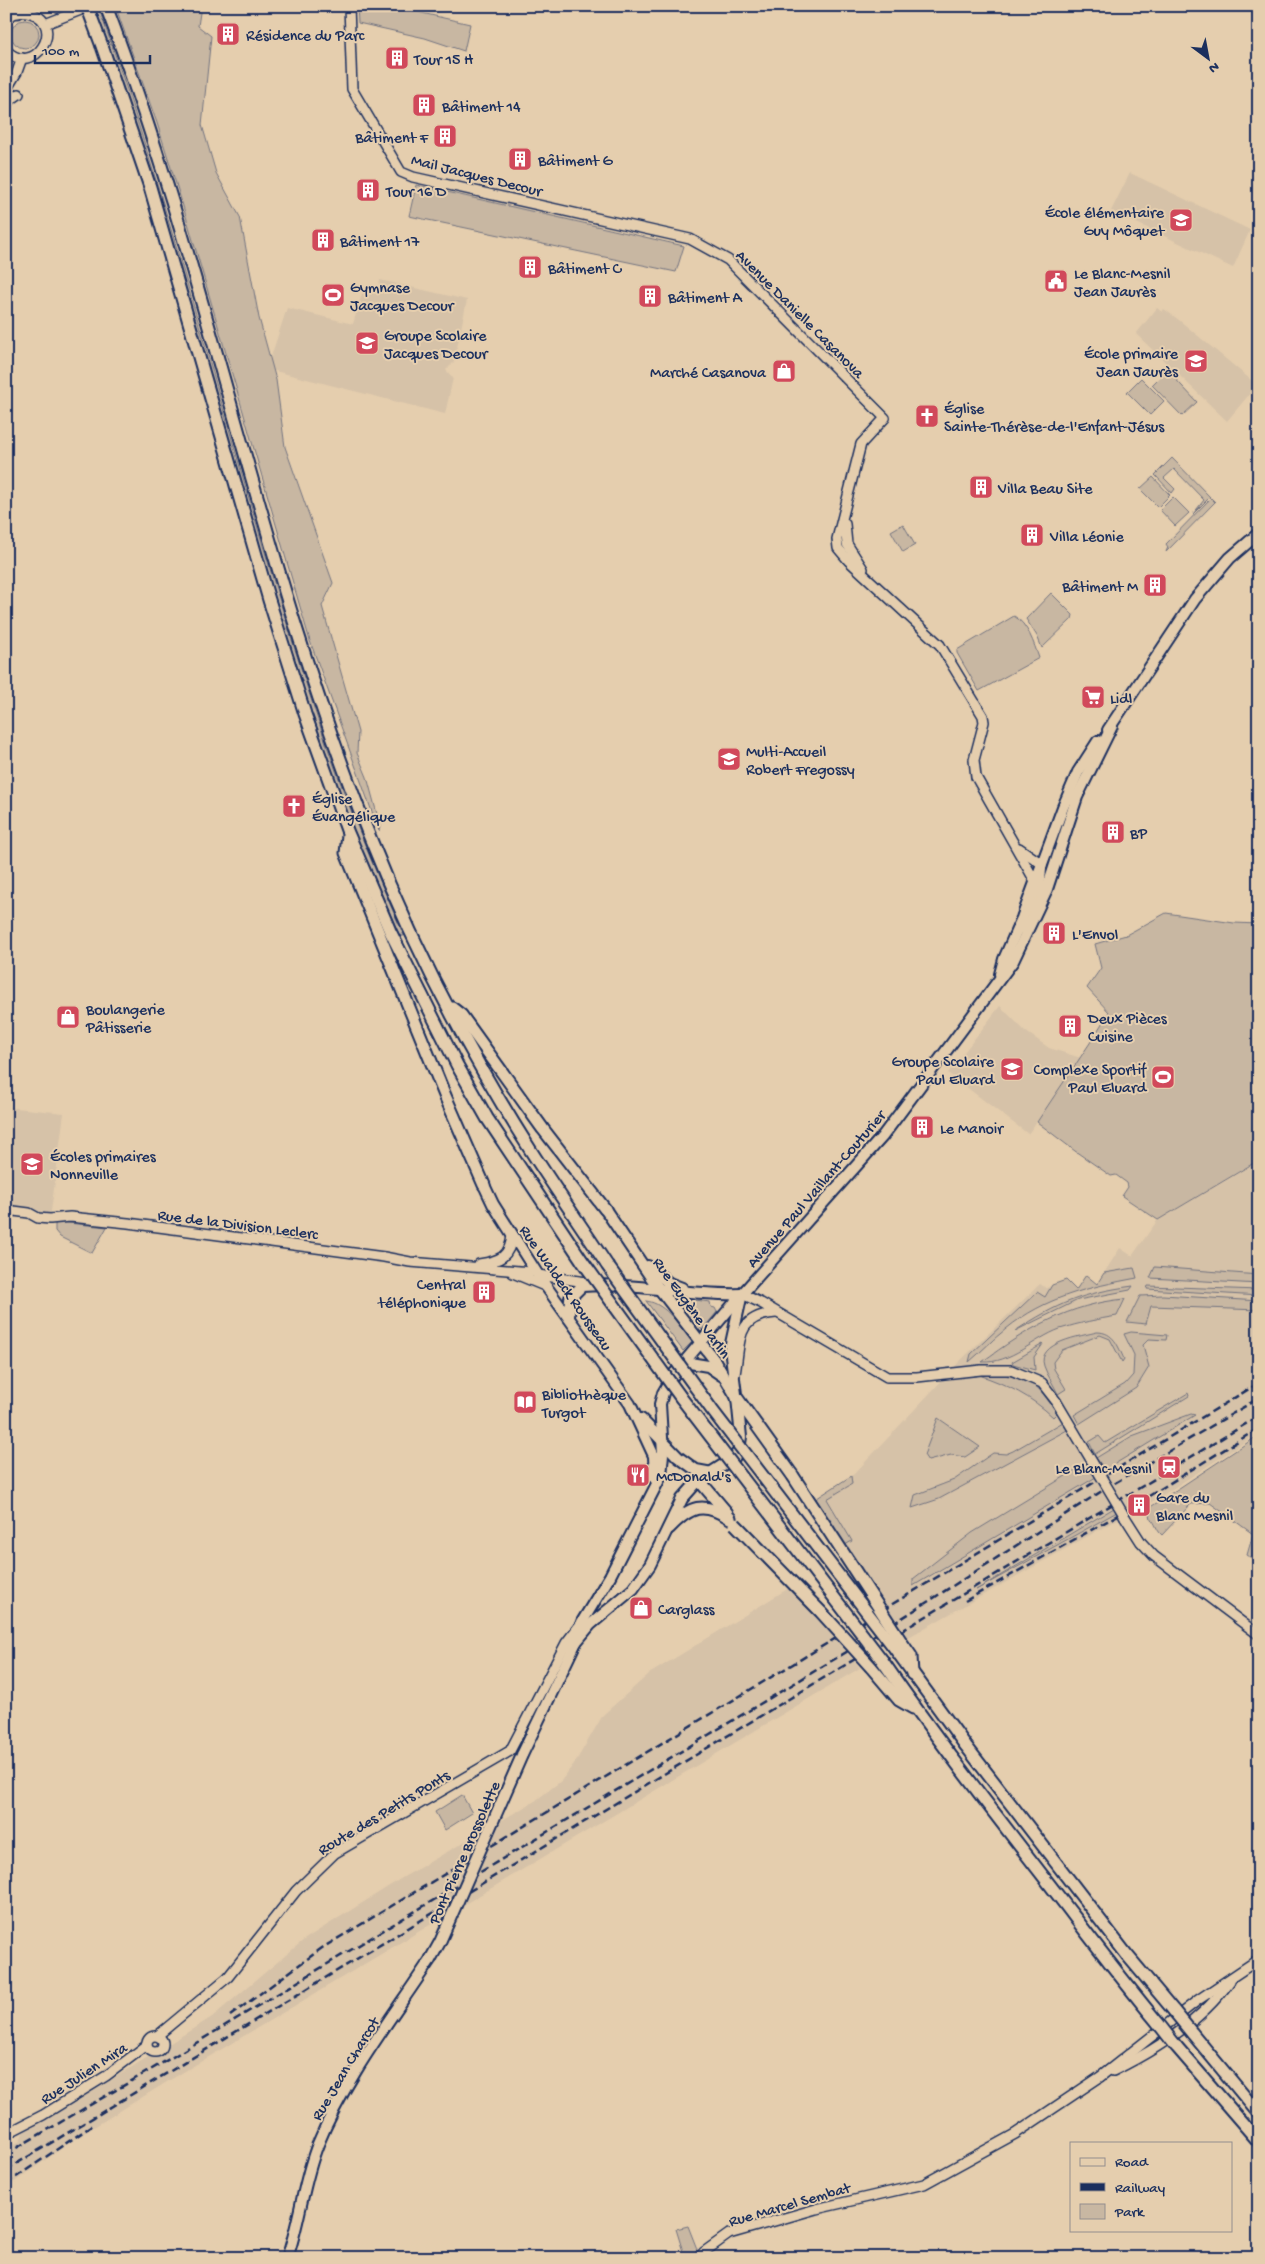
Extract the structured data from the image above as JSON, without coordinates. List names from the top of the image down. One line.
{"streets":{"main road":["Avenue Paul Vaillant-Couturier","Rue de la Division Leclerc","Rue Waldeck Rousseau","Rue Eugène Varlin","Pont Pierre Brossolette","Rue Jean Charcot"],"street":["Mail Jacques Decour","Avenue Danielle Casanova","Route des Petits Ponts","Rue Julien Mira","Rue Marcel Sembat"]},"crossings":[["Mail Jacques Decour","Avenue Danielle Casanova"],["Avenue Paul Vaillant-Couturier","Rue de la Division Leclerc"],["Avenue Paul Vaillant-Couturier","Rue Waldeck Rousseau"],["Avenue Paul Vaillant-Couturier","Rue Eugène Varlin"],["Rue de la Division Leclerc","Rue Waldeck Rousseau"],["Rue de la Division Leclerc","Rue Eugène Varlin"],["Rue Waldeck Rousseau","Rue Eugène Varlin"],["Route des Petits Ponts","Rue Julien Mira"],["Pont Pierre Brossolette","Rue Jean Charcot"]],"places":{"building":["Résidence du Parc","Tour 15 H","Bâtiment 14","Bâtiment F","Bâtiment G","Tour 16 D","Bâtiment 17","Bâtiment C","Bâtiment A","Villa Beau Site","Villa Léonie","Bâtiment M","BP","L'Envol","Deux Pièces Cuisine","Le Manoir","Central téléphonique","Gare du Blanc Mesnil"],"school or university":["École élémentaire Guy Môquet","Groupe Scolaire Jacques Decour","École primaire Jean Jaurès","Multi-Accueil Robert Fregossy","Groupe Scolaire Paul Eluard","Écoles primaires Nonneville"],"public building":["Le Blanc-Mesnil Jean Jaurès"],"sports":["Gymnase Jacques Decour","Complexe Sportif Paul Eluard"],"shop":["Marché Casanova","Boulangerie Pâtisserie","Carglass"],"church":["Église Sainte-Thérèse-de-l'Enfant-Jésus","Église Évangélique"],"supermarket":["Lidl"],"library":["Bibliothèque Turgot"],"station":["Le Blanc-Mesnil"],"restaurant":["McDonald's"]},"legend":["Road","Railway","Park"],"scale_bar":"100 m","north":"bottom right"}
